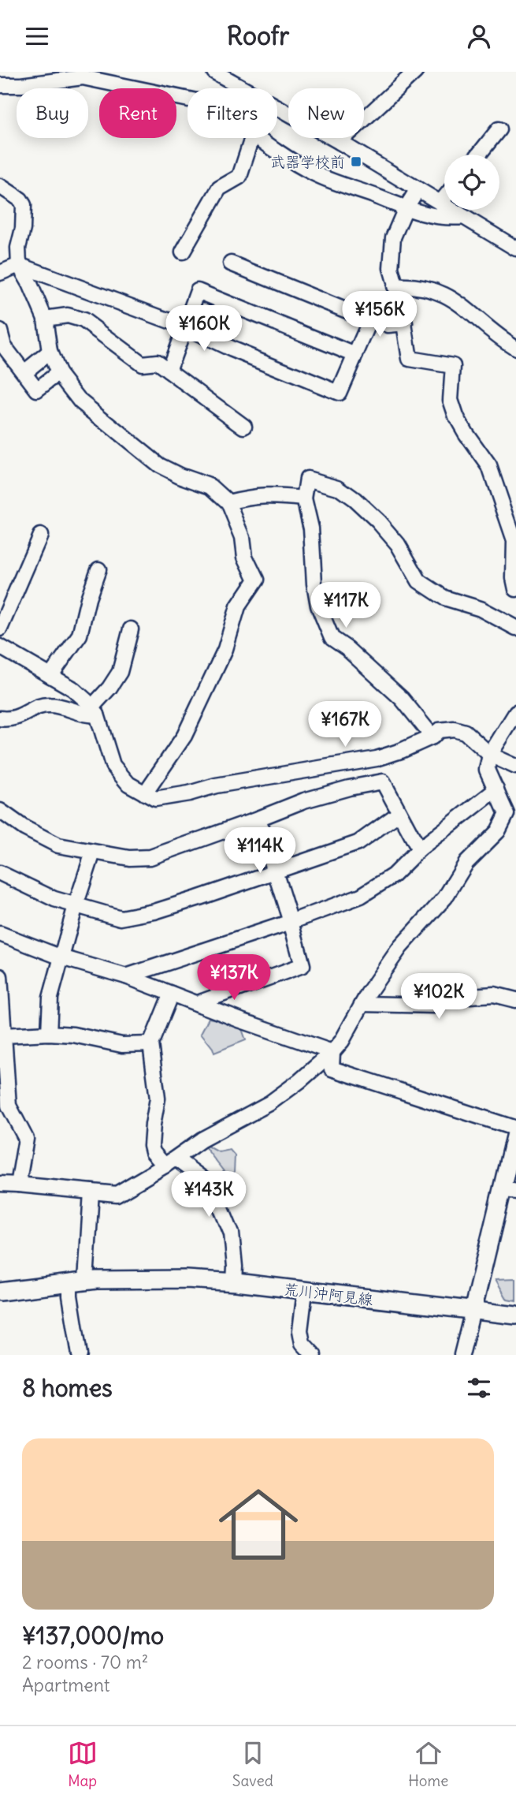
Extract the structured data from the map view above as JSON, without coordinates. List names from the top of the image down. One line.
{"streets":{"main road":["荒川沖阿見線"]},"places":{"transit":["武器学校前"]},"page":{"header":"Roofr","chip":["Buy","Rent","Filters","New"],"price":["¥156K","¥160K","¥117K","¥167K","¥114K","¥137K","¥102K","¥143K"],"heading":"8 homes","list":[{"name":"¥137,000/mo","note":"2 rooms · 70 m² · Apartment"}],"tabs":["Map","Saved","Home"]}}
